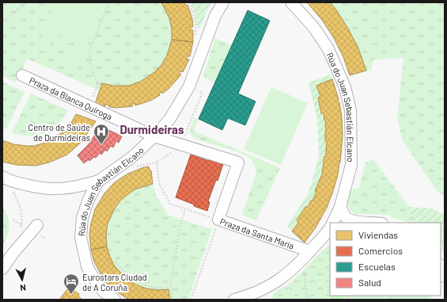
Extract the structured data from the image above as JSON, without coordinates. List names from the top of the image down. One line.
{"streets":{"street":["Praza da Blanca Quiroga","Rúa do Juan Sebastián Elcano","Praza da Santa María"]},"crossings":[["Praza da Blanca Quiroga","Rúa do Juan Sebastián Elcano"],["Praza da Blanca Quiroga","Praza da Santa María"],["Rúa do Juan Sebastián Elcano","Praza da Santa María"]],"districts":["Durmideiras"],"places":{"hospital":["Centro de Saúde de Durmideiras"],"hotel":["Eurostars Ciudad de A Coruña"]},"legend":["Viviendas","Comercios","Escuelas","Salud"],"north":"bottom"}
